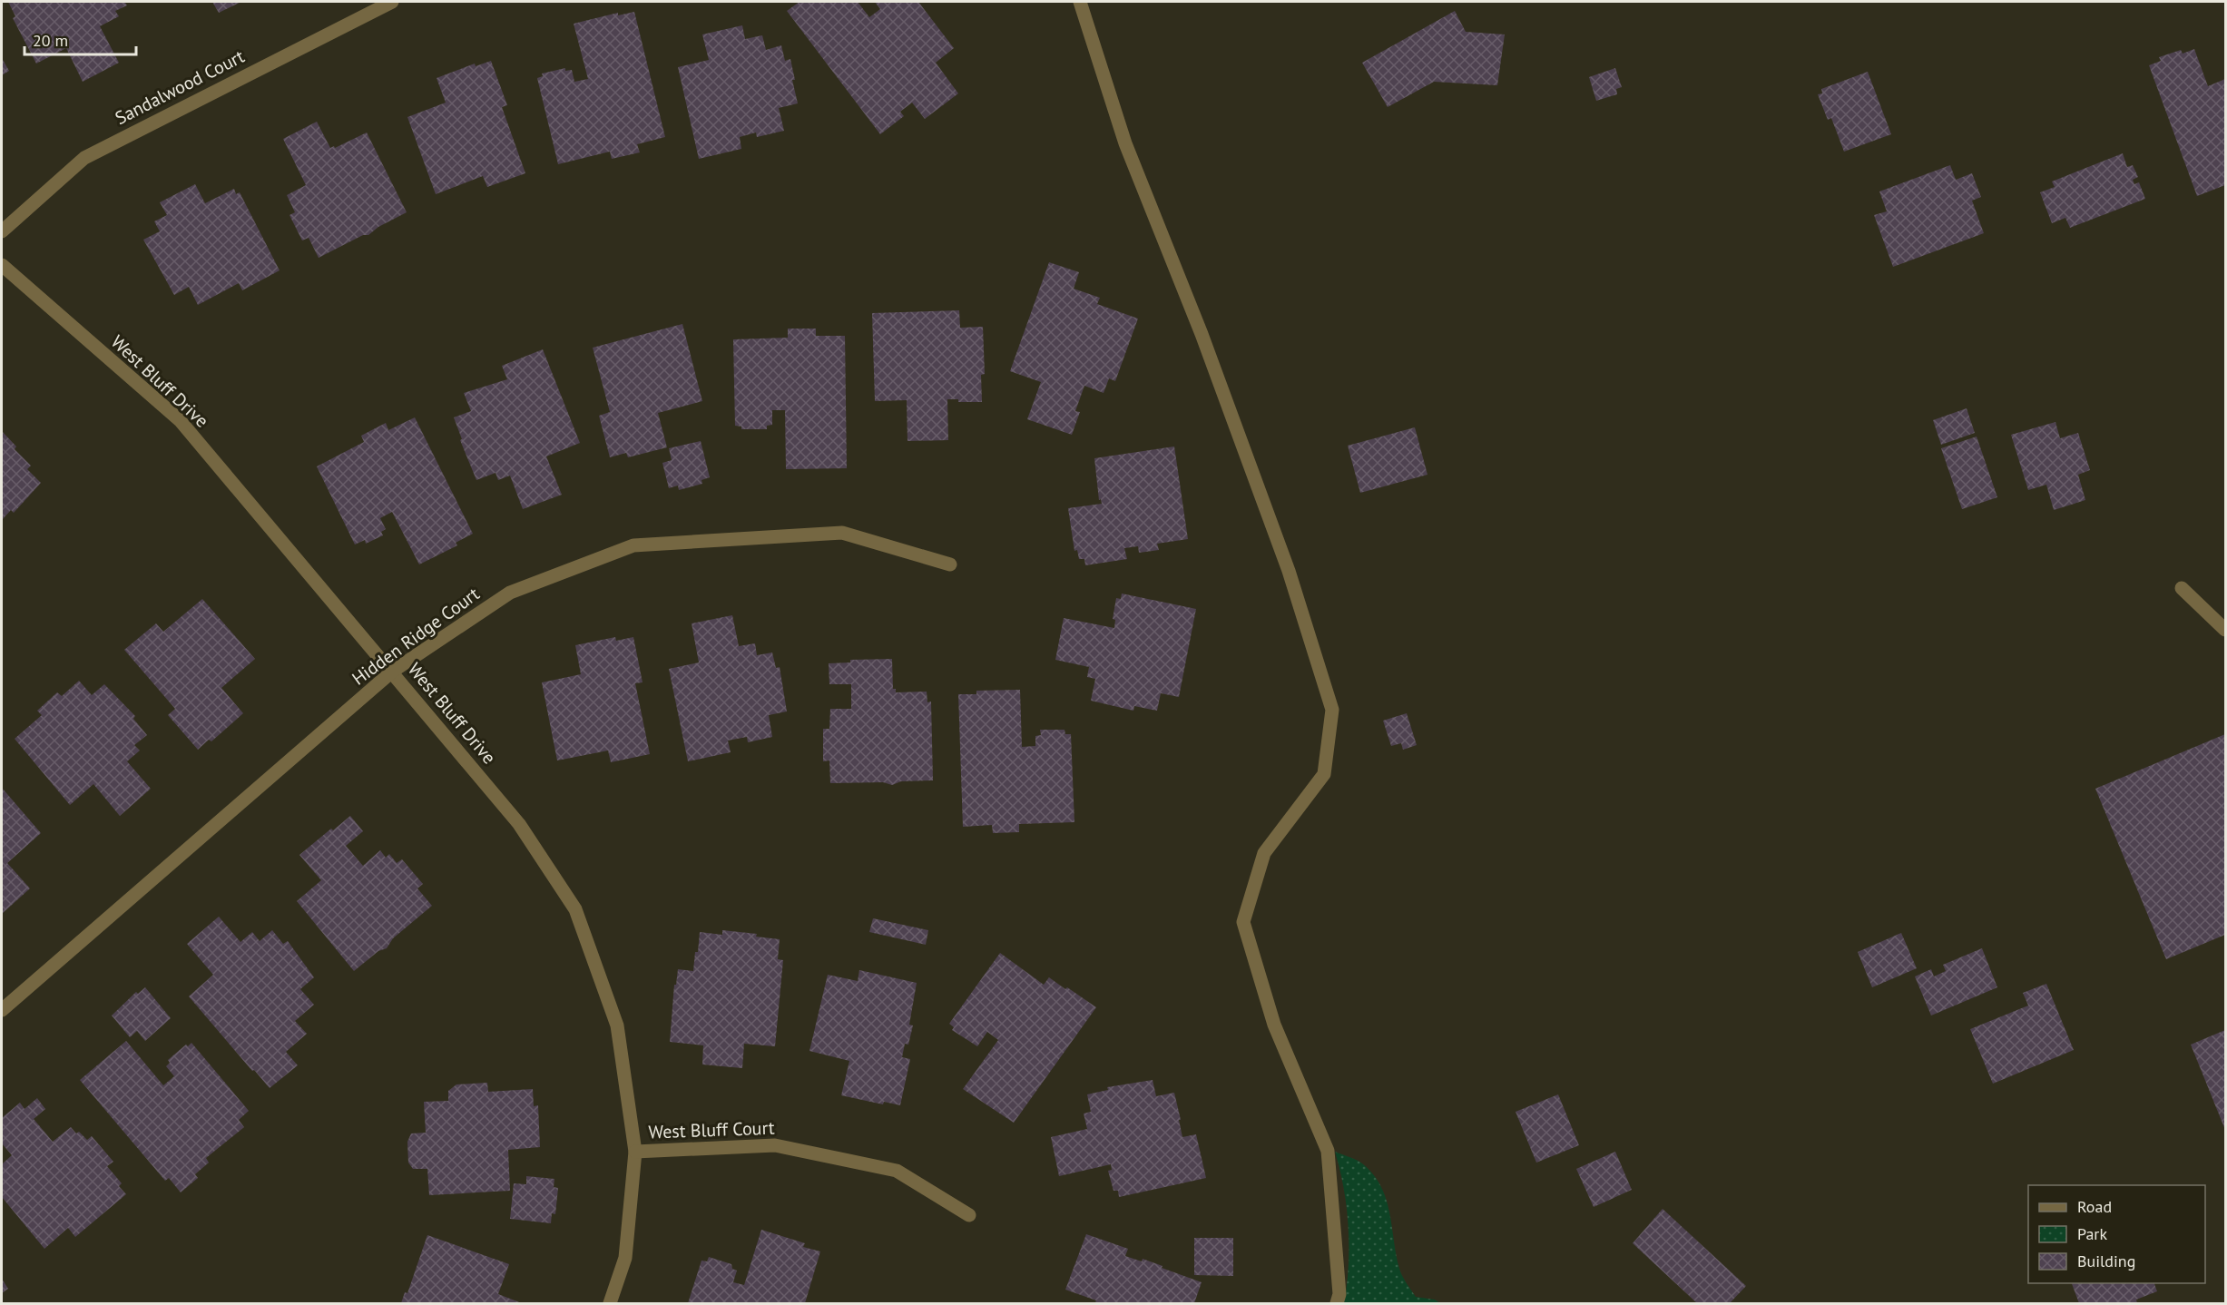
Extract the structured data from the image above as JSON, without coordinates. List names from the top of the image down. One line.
{"streets":{"street":["Sandalwood Court","West Bluff Drive","Hidden Ridge Court","West Bluff Court"]},"crossings":[["West Bluff Drive","Hidden Ridge Court"],["West Bluff Drive","West Bluff Court"]],"legend":["Road","Park","Building"],"scale_bar":"20 m"}
